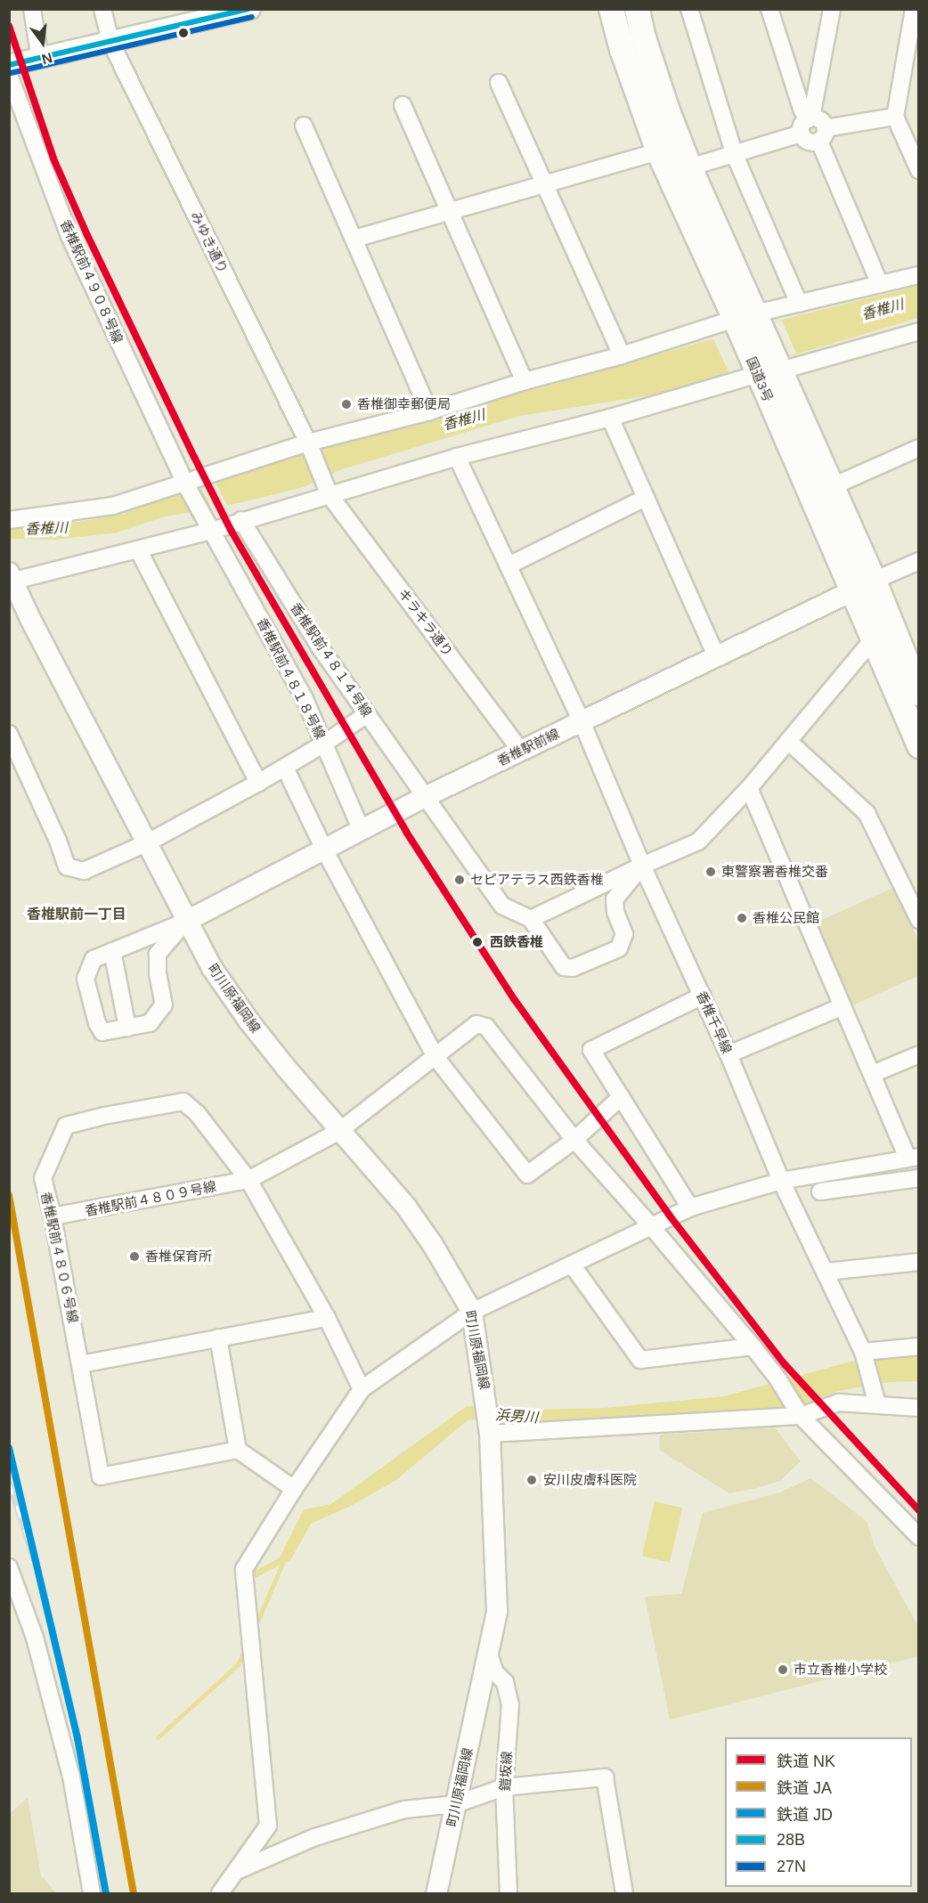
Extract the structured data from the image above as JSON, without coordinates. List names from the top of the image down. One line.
{"streets":{"highway":["国道3号"],"main road":["香椎駅前線","町川原福岡線"],"street":["みゆき通り","香椎駅前４９０８号線","キラキラ通り","香椎駅前４８１４号線","香椎駅前４８１８号線","香椎千早線","香椎駅前４８０９号線","香椎駅前４８０６号線","鎧坂線"]},"crossings":[["みゆき通り","キラキラ通り"],["香椎駅前４９０８号線","香椎駅前４８１８号線"],["国道3号","香椎駅前線"],["キラキラ通り","香椎駅前線"],["香椎駅前４８１４号線","香椎駅前線"],["香椎駅前４８１８号線","香椎駅前線"],["香椎駅前線","町川原福岡線"],["香椎駅前線","香椎千早線"],["町川原福岡線","鎧坂線"],["香椎駅前４８０９号線","香椎駅前４８０６号線"]],"districts":["香椎駅前一丁目"],"water":["香椎川","浜男川"],"places":["香椎御幸郵便局","東警察署香椎交番","セピアテラス西鉄香椎","香椎公民館","西鉄香椎","香椎保育所","安川皮膚科医院","市立香椎小学校"],"lines":["transit line 28B","transit line 27N","rail line NK","rail line JA","rail line JD"],"legend":["鉄道 NK","鉄道 JA","鉄道 JD","28B","27N"],"north":"bottom"}
